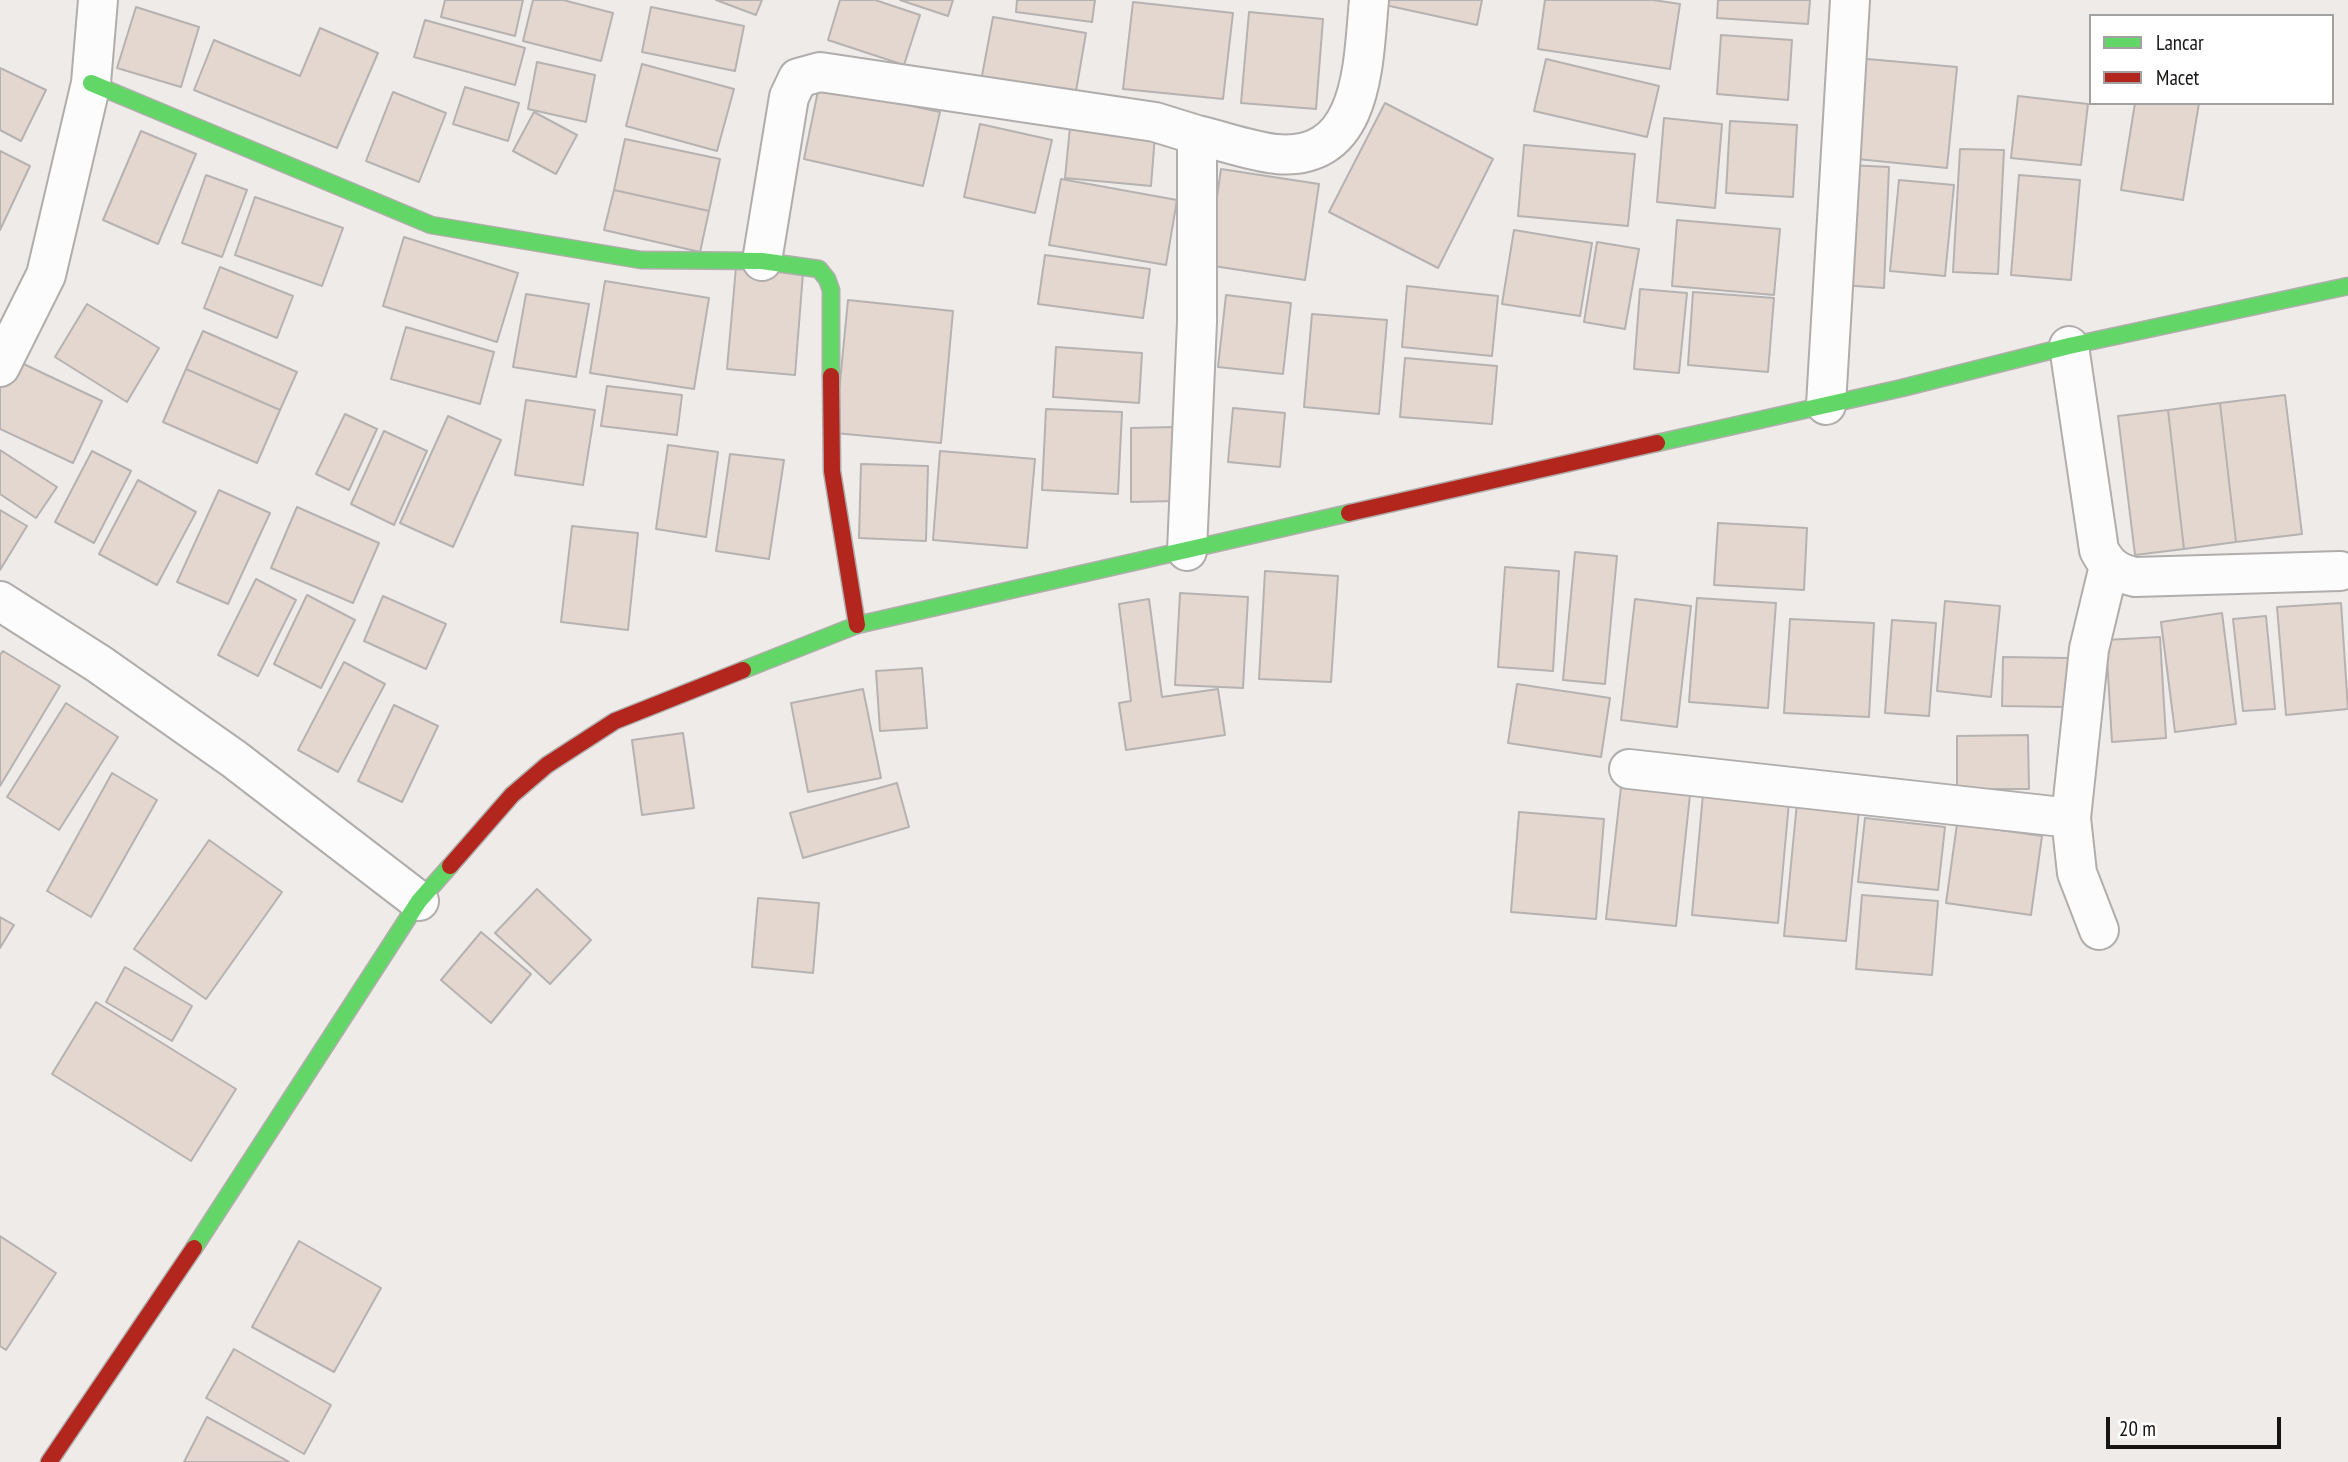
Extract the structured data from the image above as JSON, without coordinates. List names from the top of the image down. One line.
{"legend":["Lancar","Macet"],"scale_bar":"20 m"}
